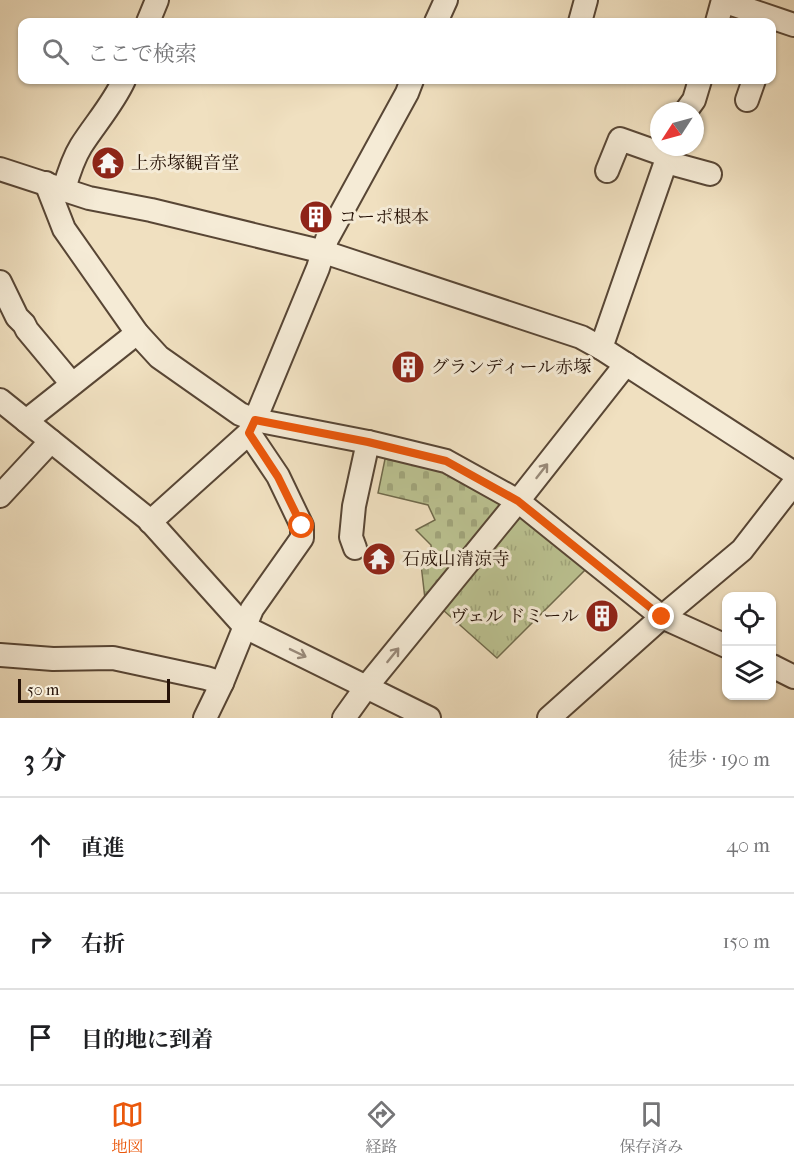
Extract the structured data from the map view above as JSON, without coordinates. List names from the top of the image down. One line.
{"places":{"temple":["上赤塚観音堂","石成山清涼寺"],"building":["コーポ根本","グランディール赤塚","ヴェル ドミール"]},"scale_bar":"50 m","north":"bottom left","page":{"search":"ここで検索","scale":"50 m","heading":["3 分","徒歩 · 190 m"],"list":[["直進","40 m"],["右折","150 m"],"目的地に到着"],"nav":["地図","経路","保存済み"]}}
